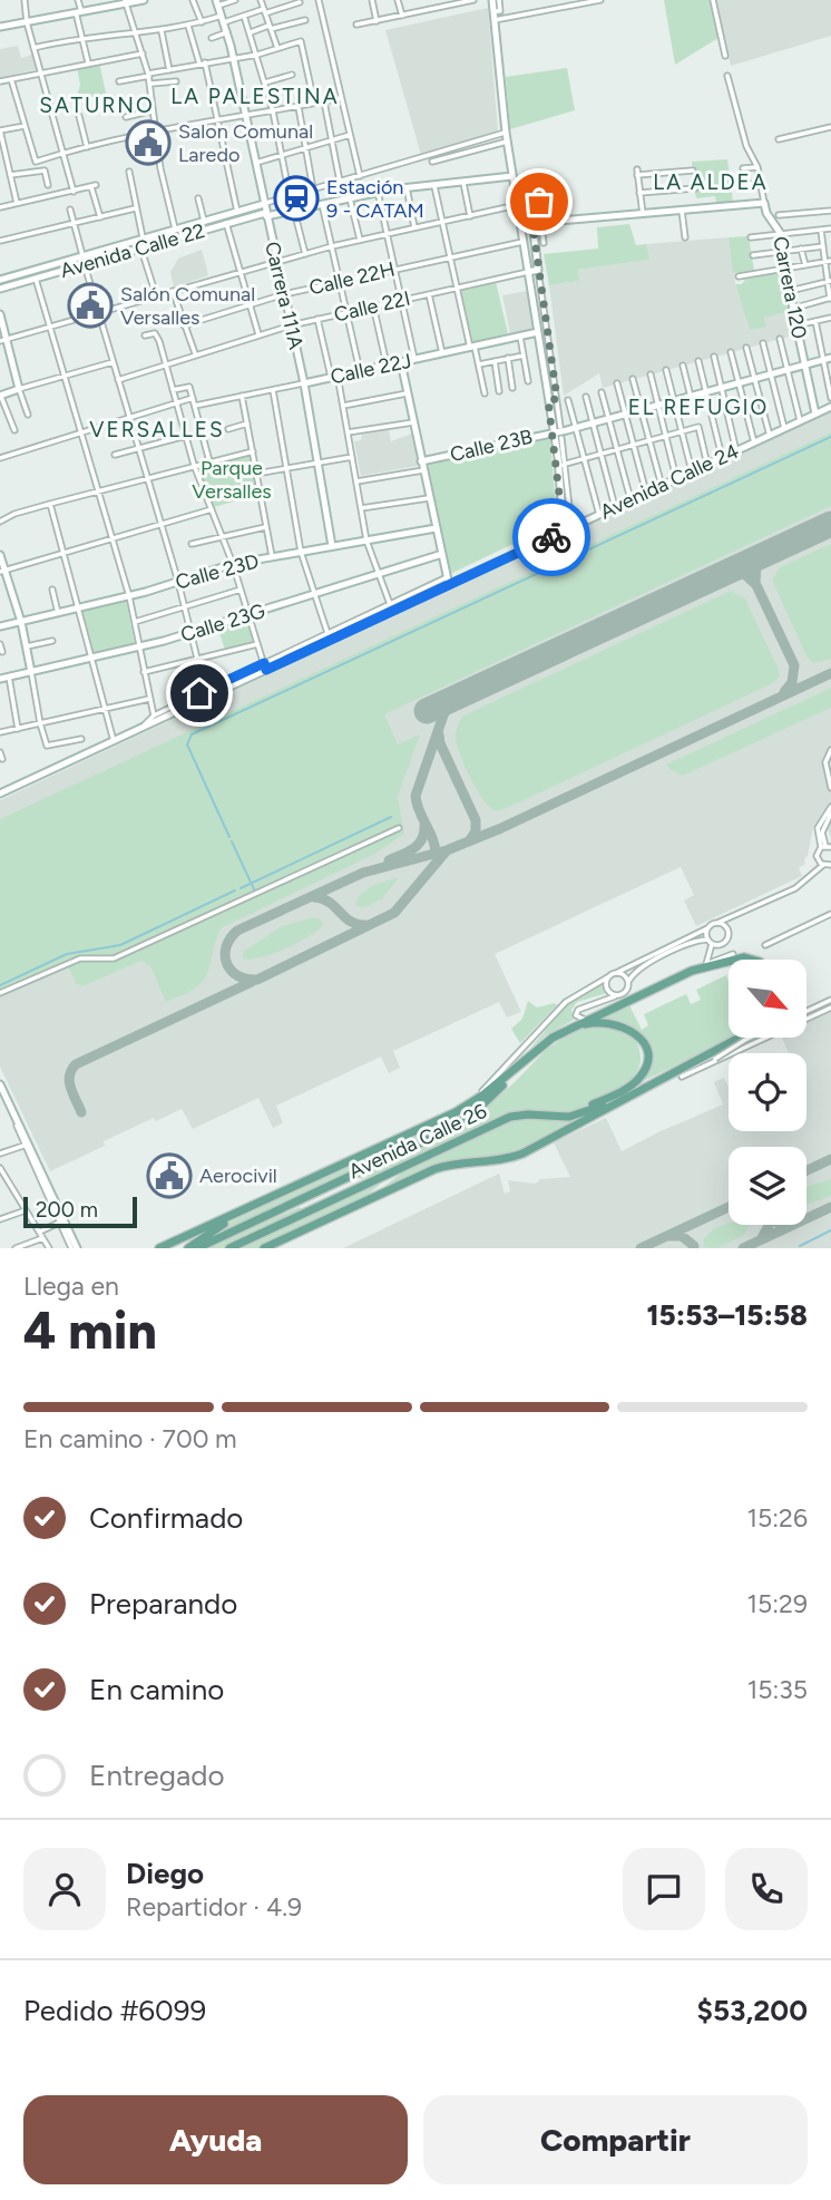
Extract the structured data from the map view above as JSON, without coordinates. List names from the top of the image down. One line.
{"streets":{"main road":["Avenida Calle 26"],"street":["Avenida Calle 22","Calle 22H","Carrera 120","Carrera 111A","Calle 22I","Calle 22J","Calle 23B","Avenida Calle 24","Calle 23D","Calle 23G"]},"crossings":[["Avenida Calle 22","Carrera 111A"],["Calle 22H","Carrera 111A"],["Carrera 120","Calle 23B"],["Carrera 120","Avenida Calle 24"],["Carrera 111A","Calle 22I"],["Carrera 111A","Calle 22J"],["Carrera 111A","Calle 23D"]],"districts":["LA PALESTINA","SATURNO","LA ALDEA","EL REFUGIO","VERSALLES"],"parks":["Parque Versalles"],"places":{"public building":["Salon Comunal Laredo","Salón Comunal Versalles","Aerocivil"],"station":["Estación 9 - CATAM"]},"scale_bar":"200 m","north":"bottom right","page":{"scale":"200 m","heading":["4 min","Llega en","15:53–15:58"],"panel":["Diego","Repartidor · 4.9","Pedido #6099","$53,200"],"bar":"En camino · 700 m","list":[["Confirmado","15:26"],["Preparando","15:29"],["En camino","15:35"],"Entregado"],"buttons":["Ayuda","Compartir"]}}
